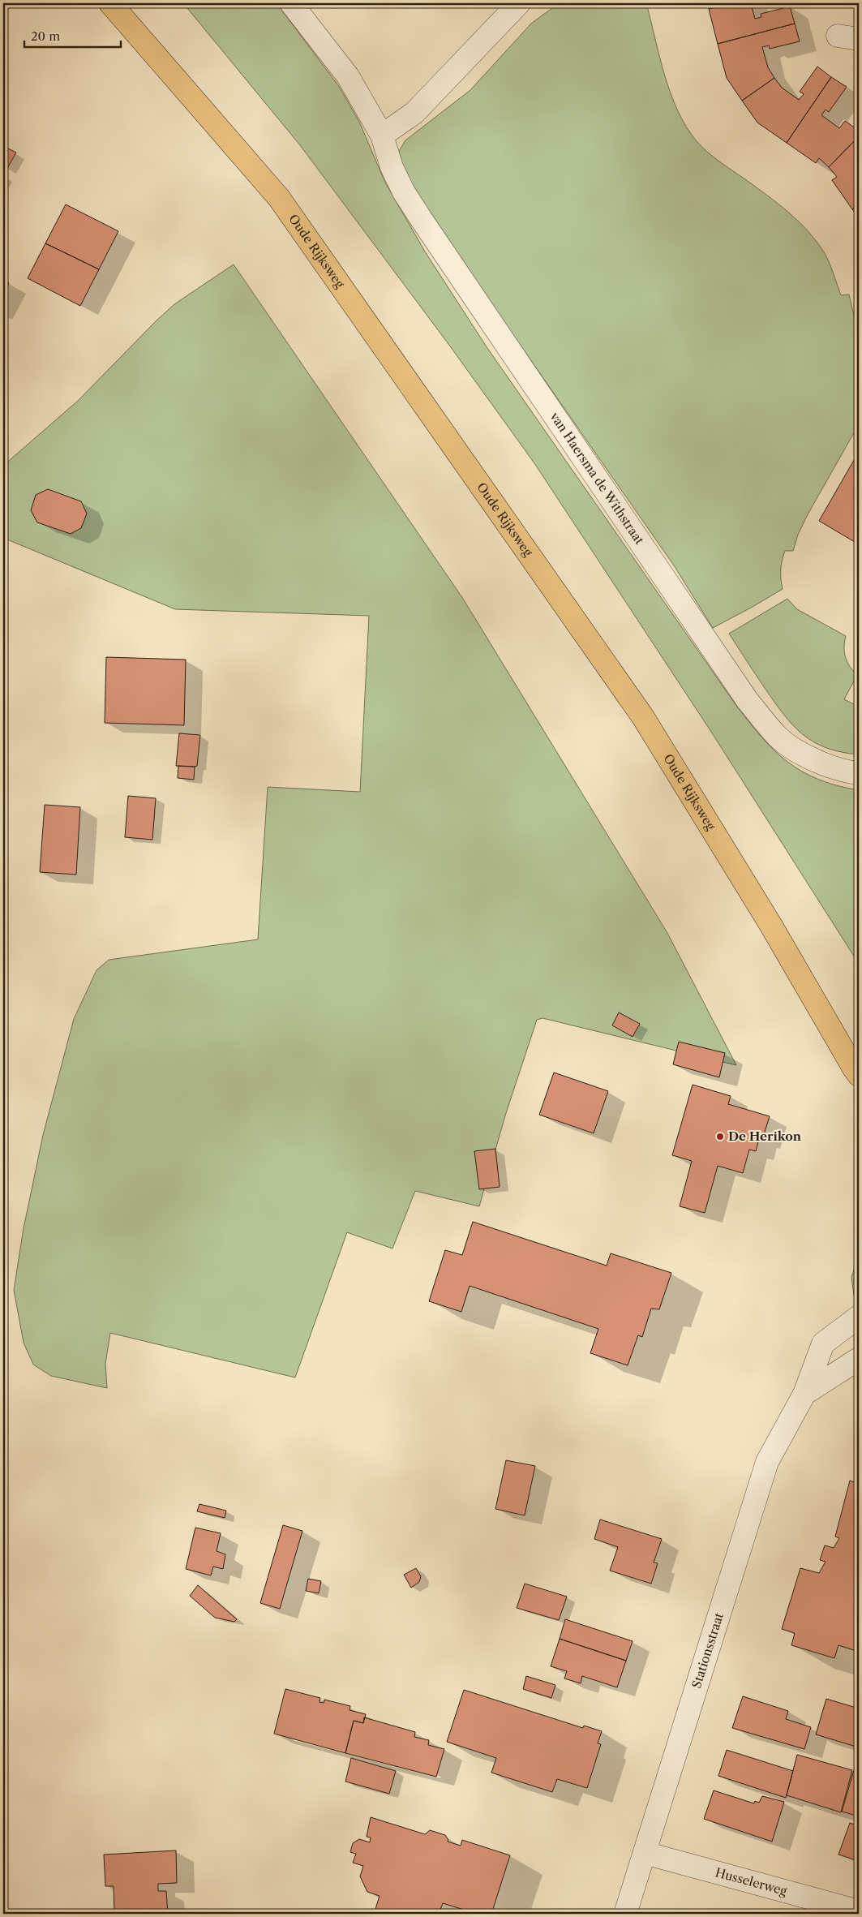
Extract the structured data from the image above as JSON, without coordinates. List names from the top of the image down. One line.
{"streets":{"main road":["Oude Rijksweg"],"street":["van Haersma de Withstraat","Stationsstraat","Husselerweg"]},"crossings":[["Stationsstraat","Husselerweg"]],"places":["De Herikon"],"scale_bar":"20 m"}
